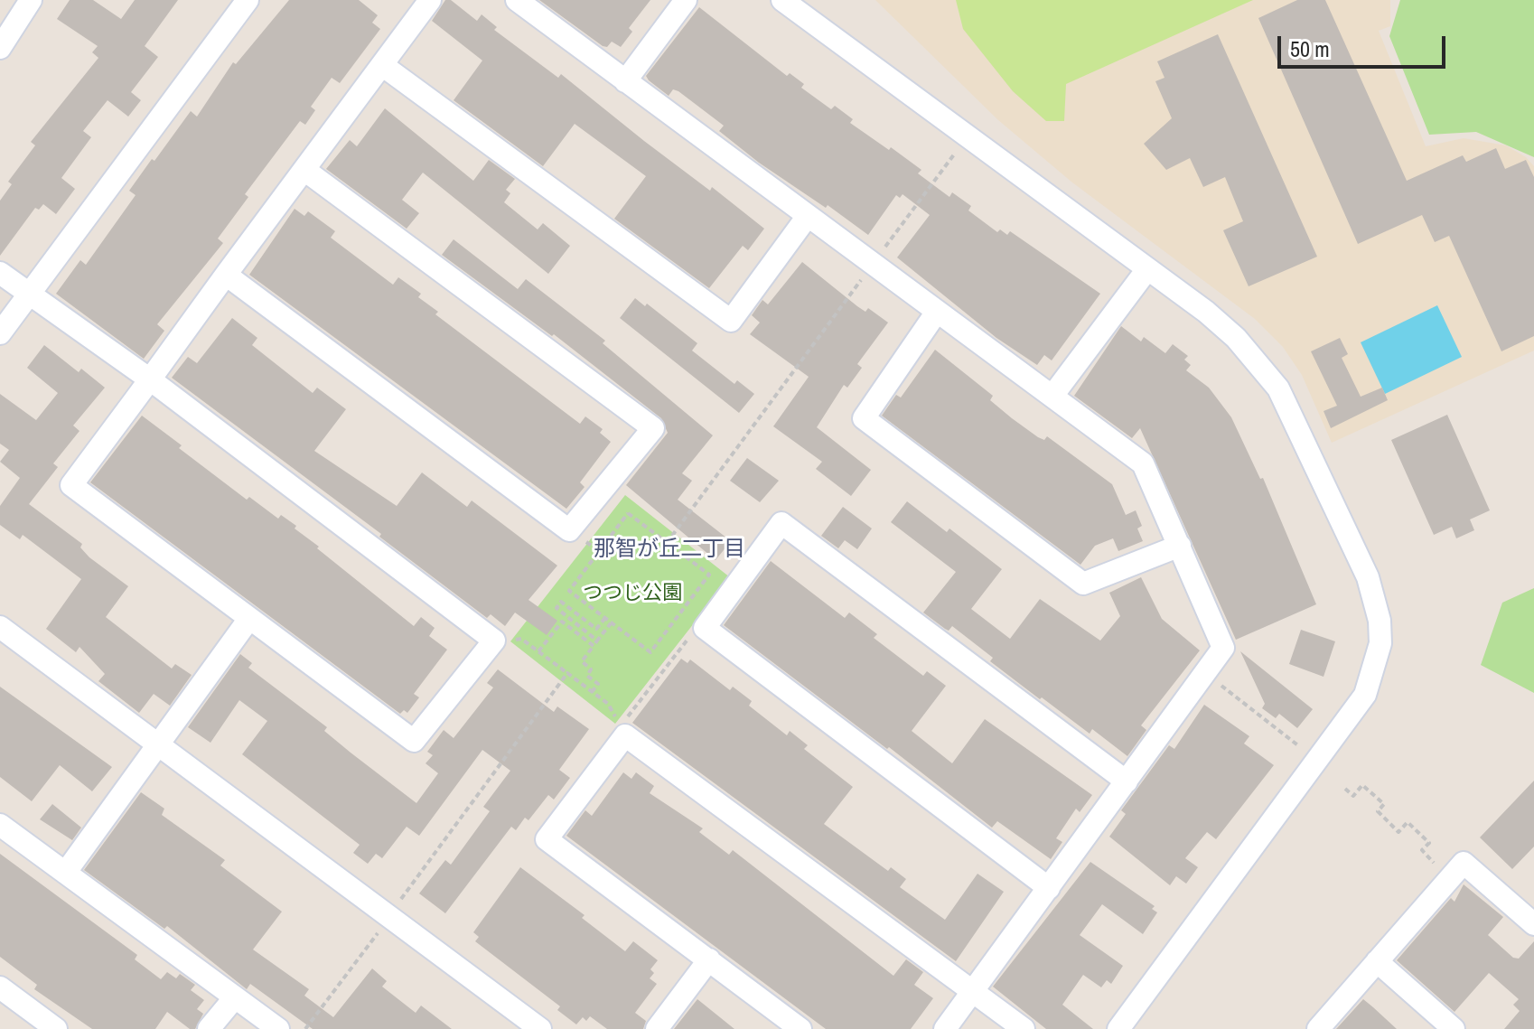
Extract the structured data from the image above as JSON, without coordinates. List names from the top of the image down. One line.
{"districts":["那智が丘二丁目"],"parks":["つつじ公園"],"scale_bar":"50 m"}
